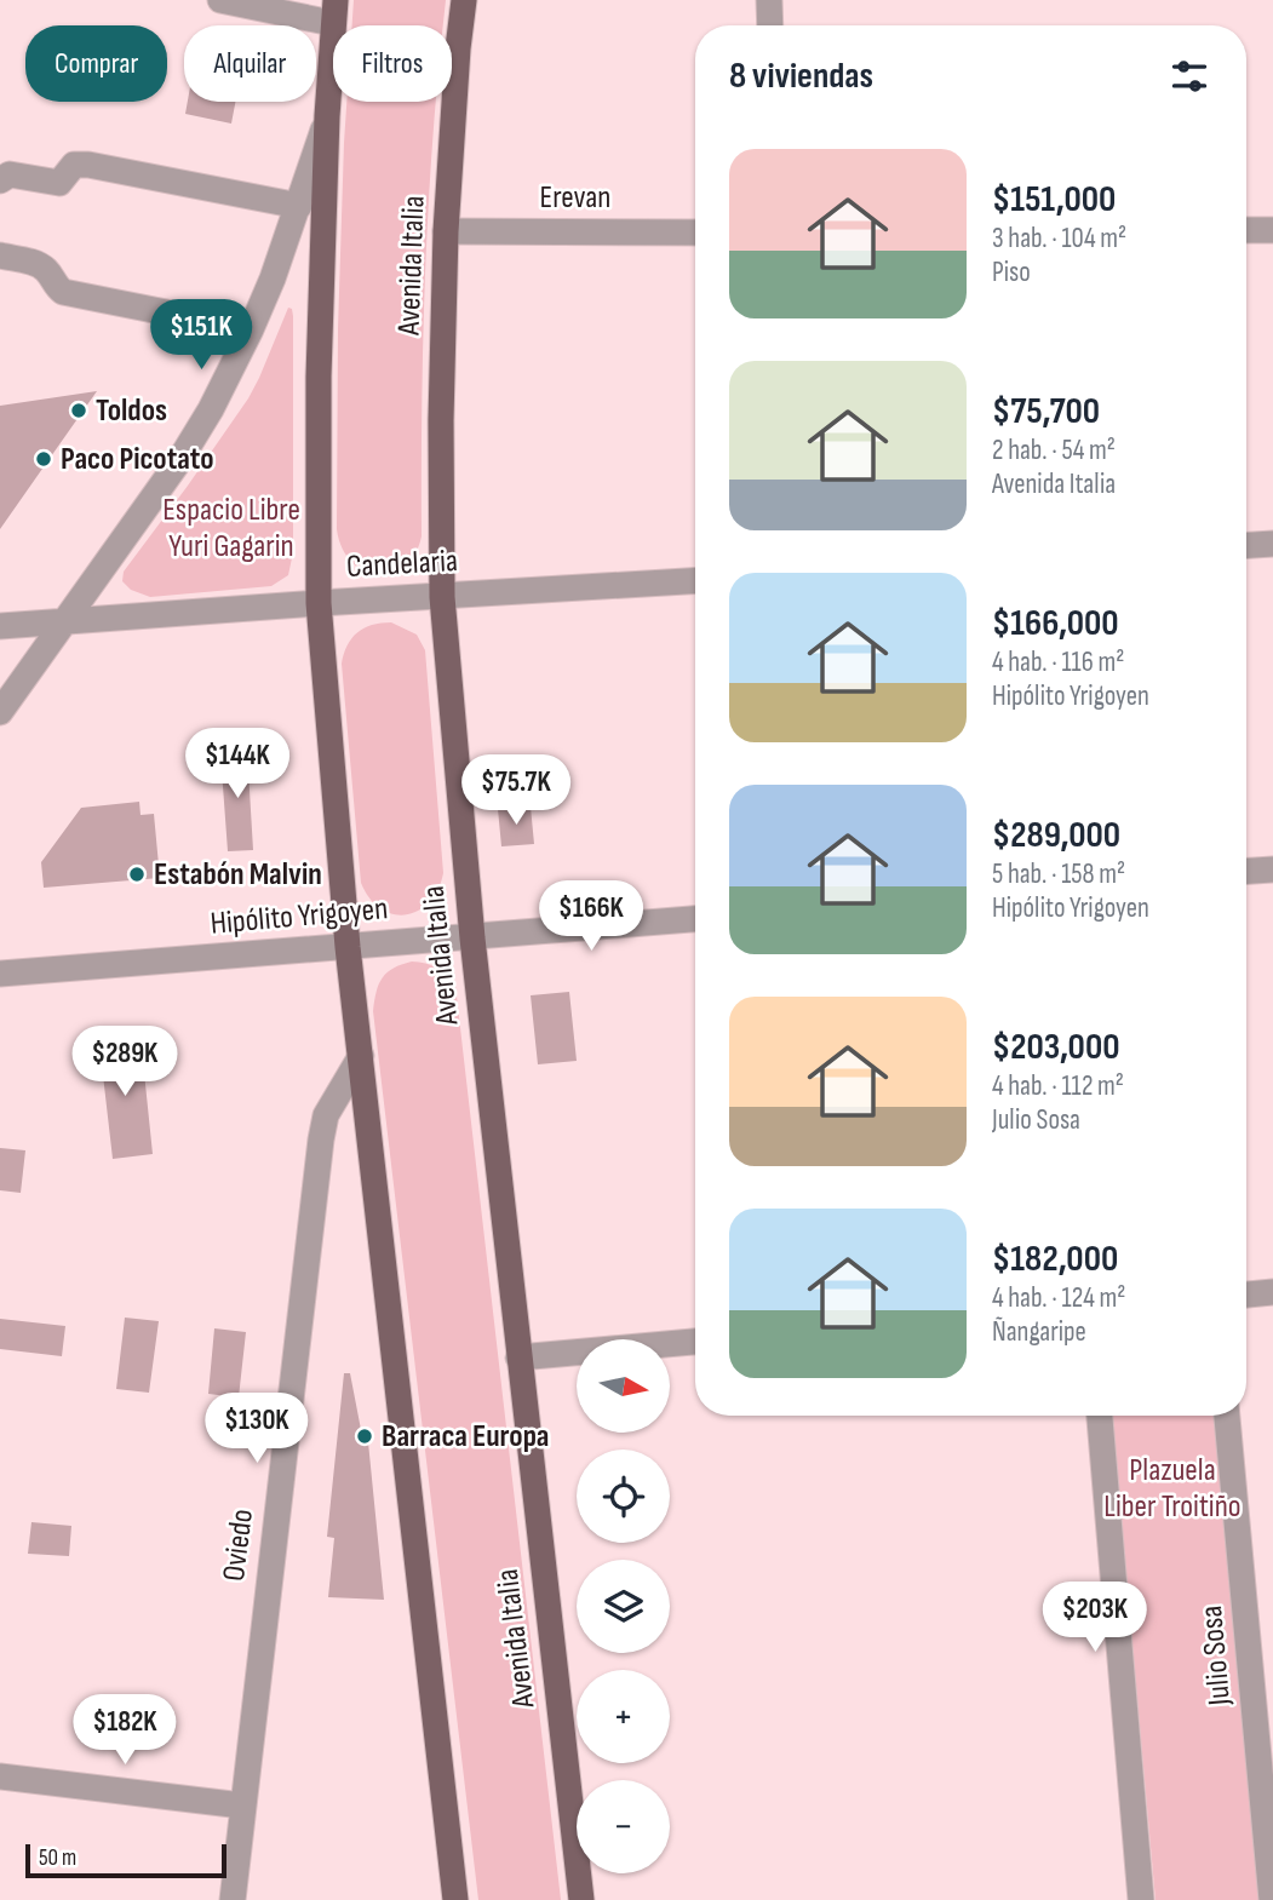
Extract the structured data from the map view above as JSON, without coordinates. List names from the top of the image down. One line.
{"streets":{"main road":["Avenida Italia"],"street":["Erevan","Candelaria","Hipólito Yrigoyen","Oviedo","Julio Sosa"]},"crossings":[["Erevan","Avenida Italia"],["Avenida Italia","Candelaria"],["Avenida Italia","Hipólito Yrigoyen"]],"parks":["Espacio Libre Yuri Gagarin","Plazuela Liber Troitiño"],"places":["Toldos","Paco Picotato","Estabón Malvin","Barraca Europa"],"scale_bar":"50 m","north":"right","page":{"chip":["Comprar","Alquilar","Filtros"],"heading":"8 viviendas","list":[{"name":"$151,000","note":"3 hab. · 104 m² · Piso"},{"name":"$75,700","note":"2 hab. · 54 m² · Avenida Italia"},{"name":"$166,000","note":"4 hab. · 116 m² · Hipólito Yrigoyen"},{"name":"$289,000","note":"5 hab. · 158 m² · Hipólito Yrigoyen"},{"name":"$203,000","note":"4 hab. · 112 m² · Julio Sosa"},{"name":"$182,000","note":"4 hab. · 124 m² · Ñangaripe"}],"price":["$151K","$144K","$75.7K","$166K","$289K","$130K","$203K","$182K"],"map_buttons":["+","−"],"scale":"50 m"}}
